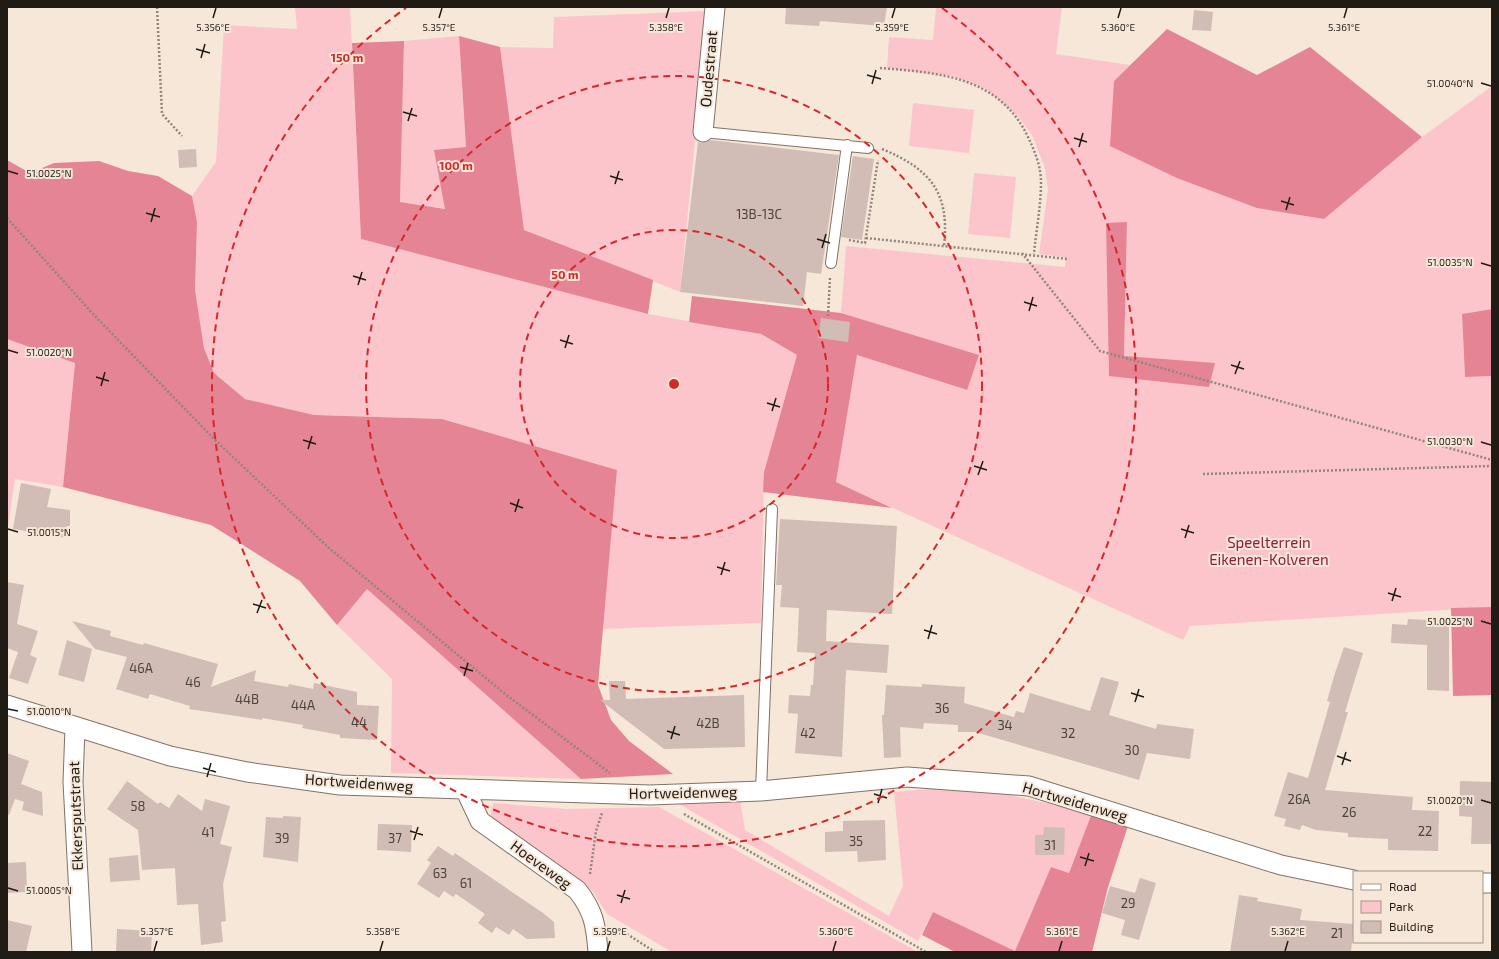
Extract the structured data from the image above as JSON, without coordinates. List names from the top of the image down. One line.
{"streets":{"street":["Oudestraat","Hortweidenweg","Ekkersputstraat","Hoeveweg"]},"crossings":[["Hortweidenweg","Ekkersputstraat"],["Hortweidenweg","Hoeveweg"]],"parks":["Speelterrein Eikenen-Kolveren"],"house_numbers":["13B-13C","46A","46","44B","44A","36","44","42B","34","42","32","30","26A","58","26","22","41","39","37","35","31","63","61","29","21"],"legend":["Road","Park","Building"],"coordinates":["5.356°E","5.357°E","5.358°E","5.359°E","5.360°E","5.361°E","51.0040°N","51.0025°N","51.0035°N","51.0020°N","51.0030°N","51.0015°N","51.0010°N","51.0005°N","5.362°E"],"rings":["150 m","100 m","50 m"]}
